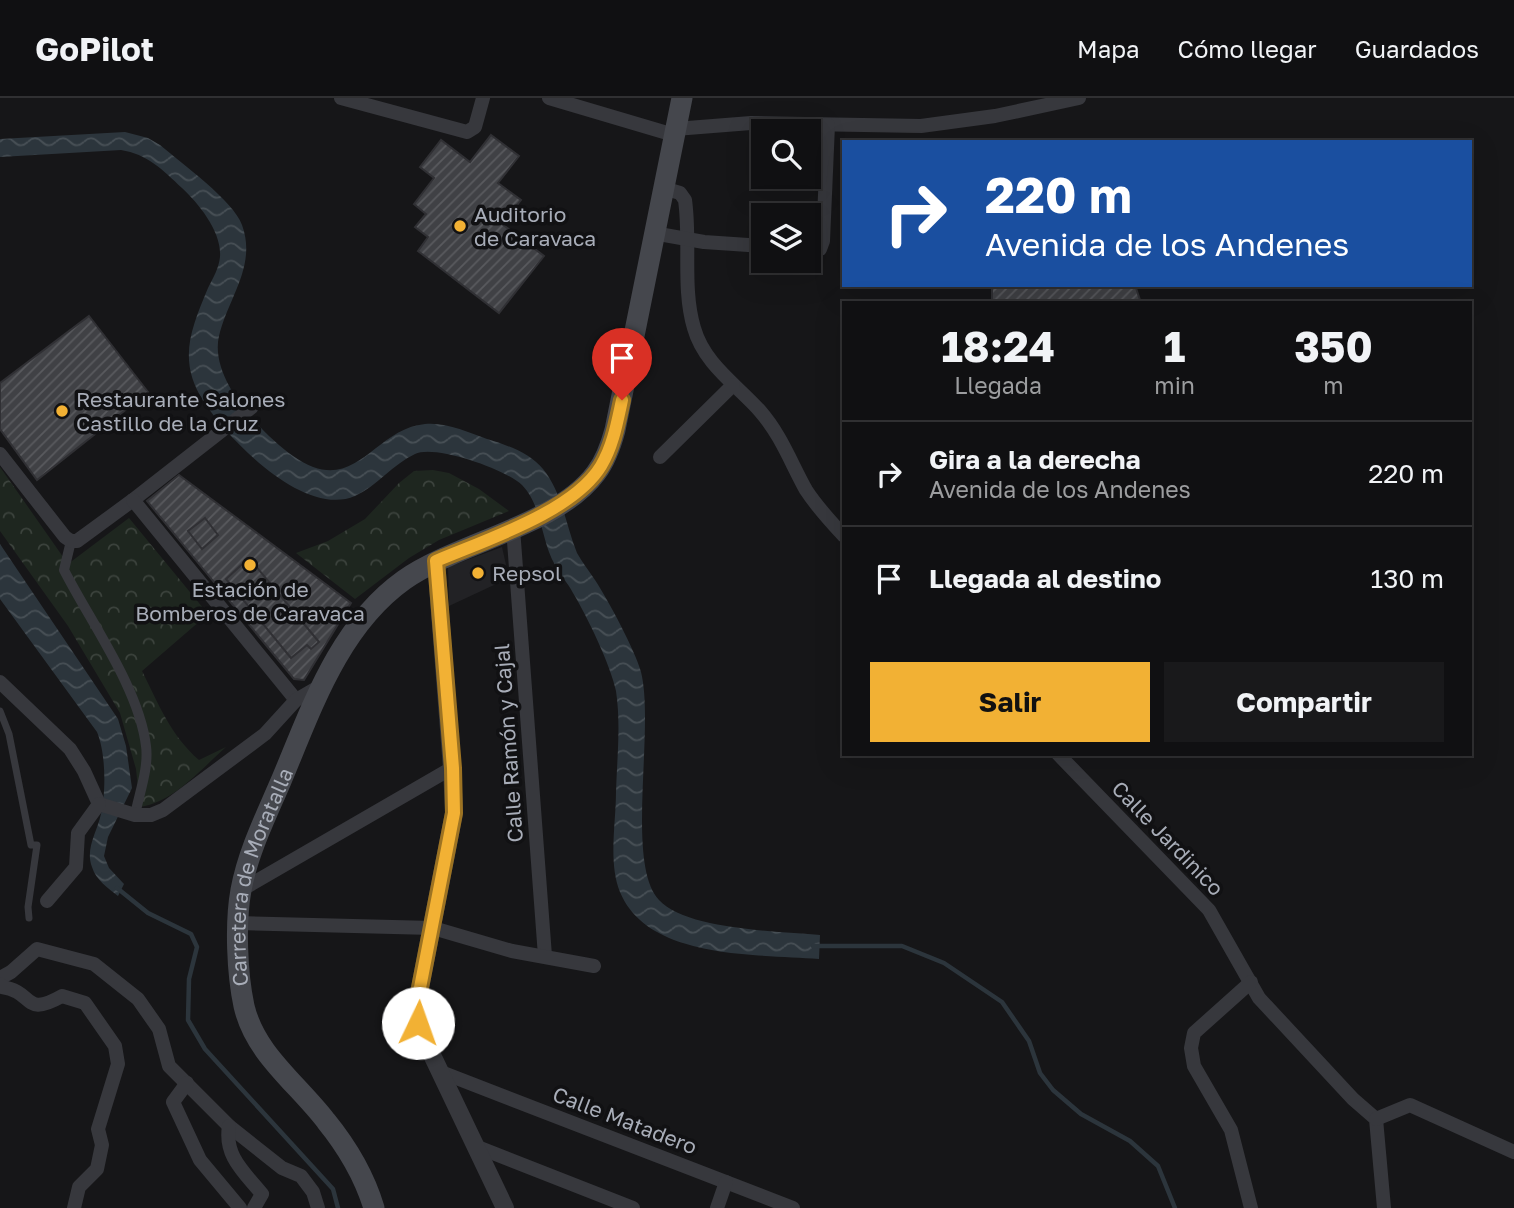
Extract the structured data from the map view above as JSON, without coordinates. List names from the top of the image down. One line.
{"streets":{"main road":["Carretera de Moratalla"],"street":["Calle Ramón y Cajal","Calle Jardinico","Calle Matadero"]},"crossings":[["Calle Ramón y Cajal","Carretera de Moratalla"]],"places":["Auditorio de Caravaca","Restaurante Salones Castillo de la Cruz","Estación de Bomberos de Caravaca","Repsol"],"page":{"header":"GoPilot","nav":["Mapa","Cómo llegar","Guardados"],"turn":["220 m","Avenida de los Andenes"],"eta":["18:24","Llegada","1","min","350","m"],"list":[{"name":"Gira a la derecha","note":"Avenida de los Andenes","value":"220 m"},{"name":"Llegada al destino","value":"130 m"}],"buttons":["Salir","Compartir"]}}
